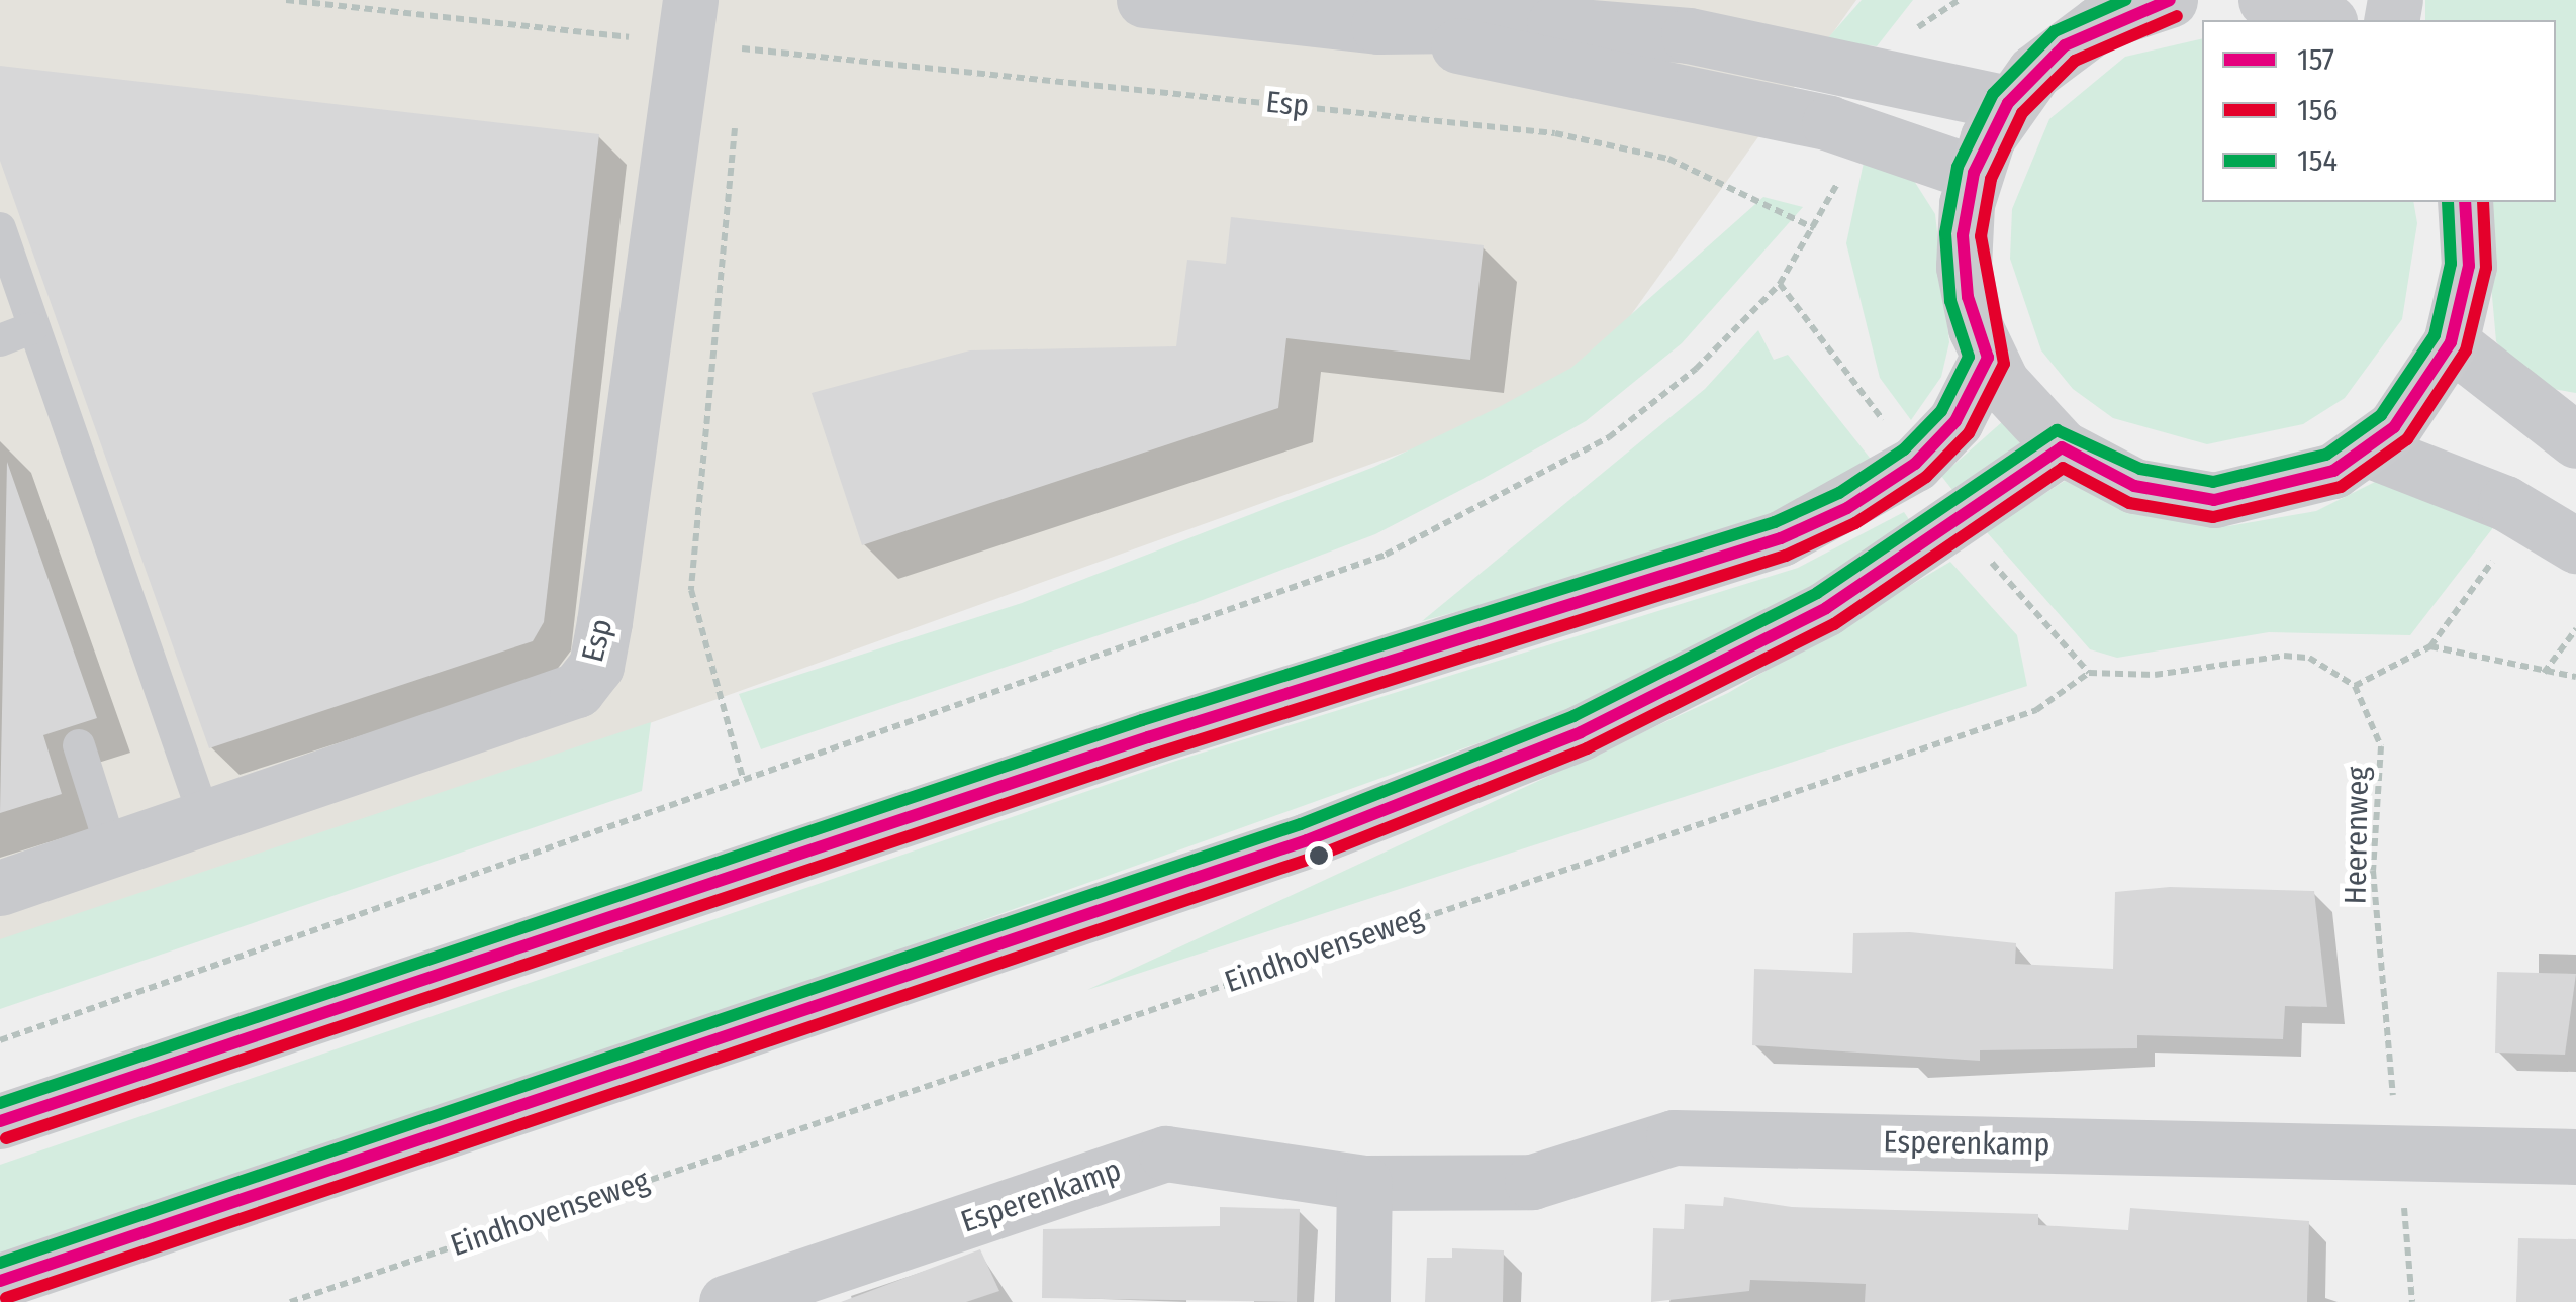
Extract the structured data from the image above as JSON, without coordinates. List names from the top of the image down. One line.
{"streets":{"street":["Esp","Esperenkamp"],"path":["Heerenweg","Eindhovenseweg"]},"crossings":[["Heerenweg","Eindhovenseweg"],["Heerenweg","Esperenkamp"]],"lines":["transit line 157","transit line 154","transit line 156"],"legend":["157","156","154"]}
